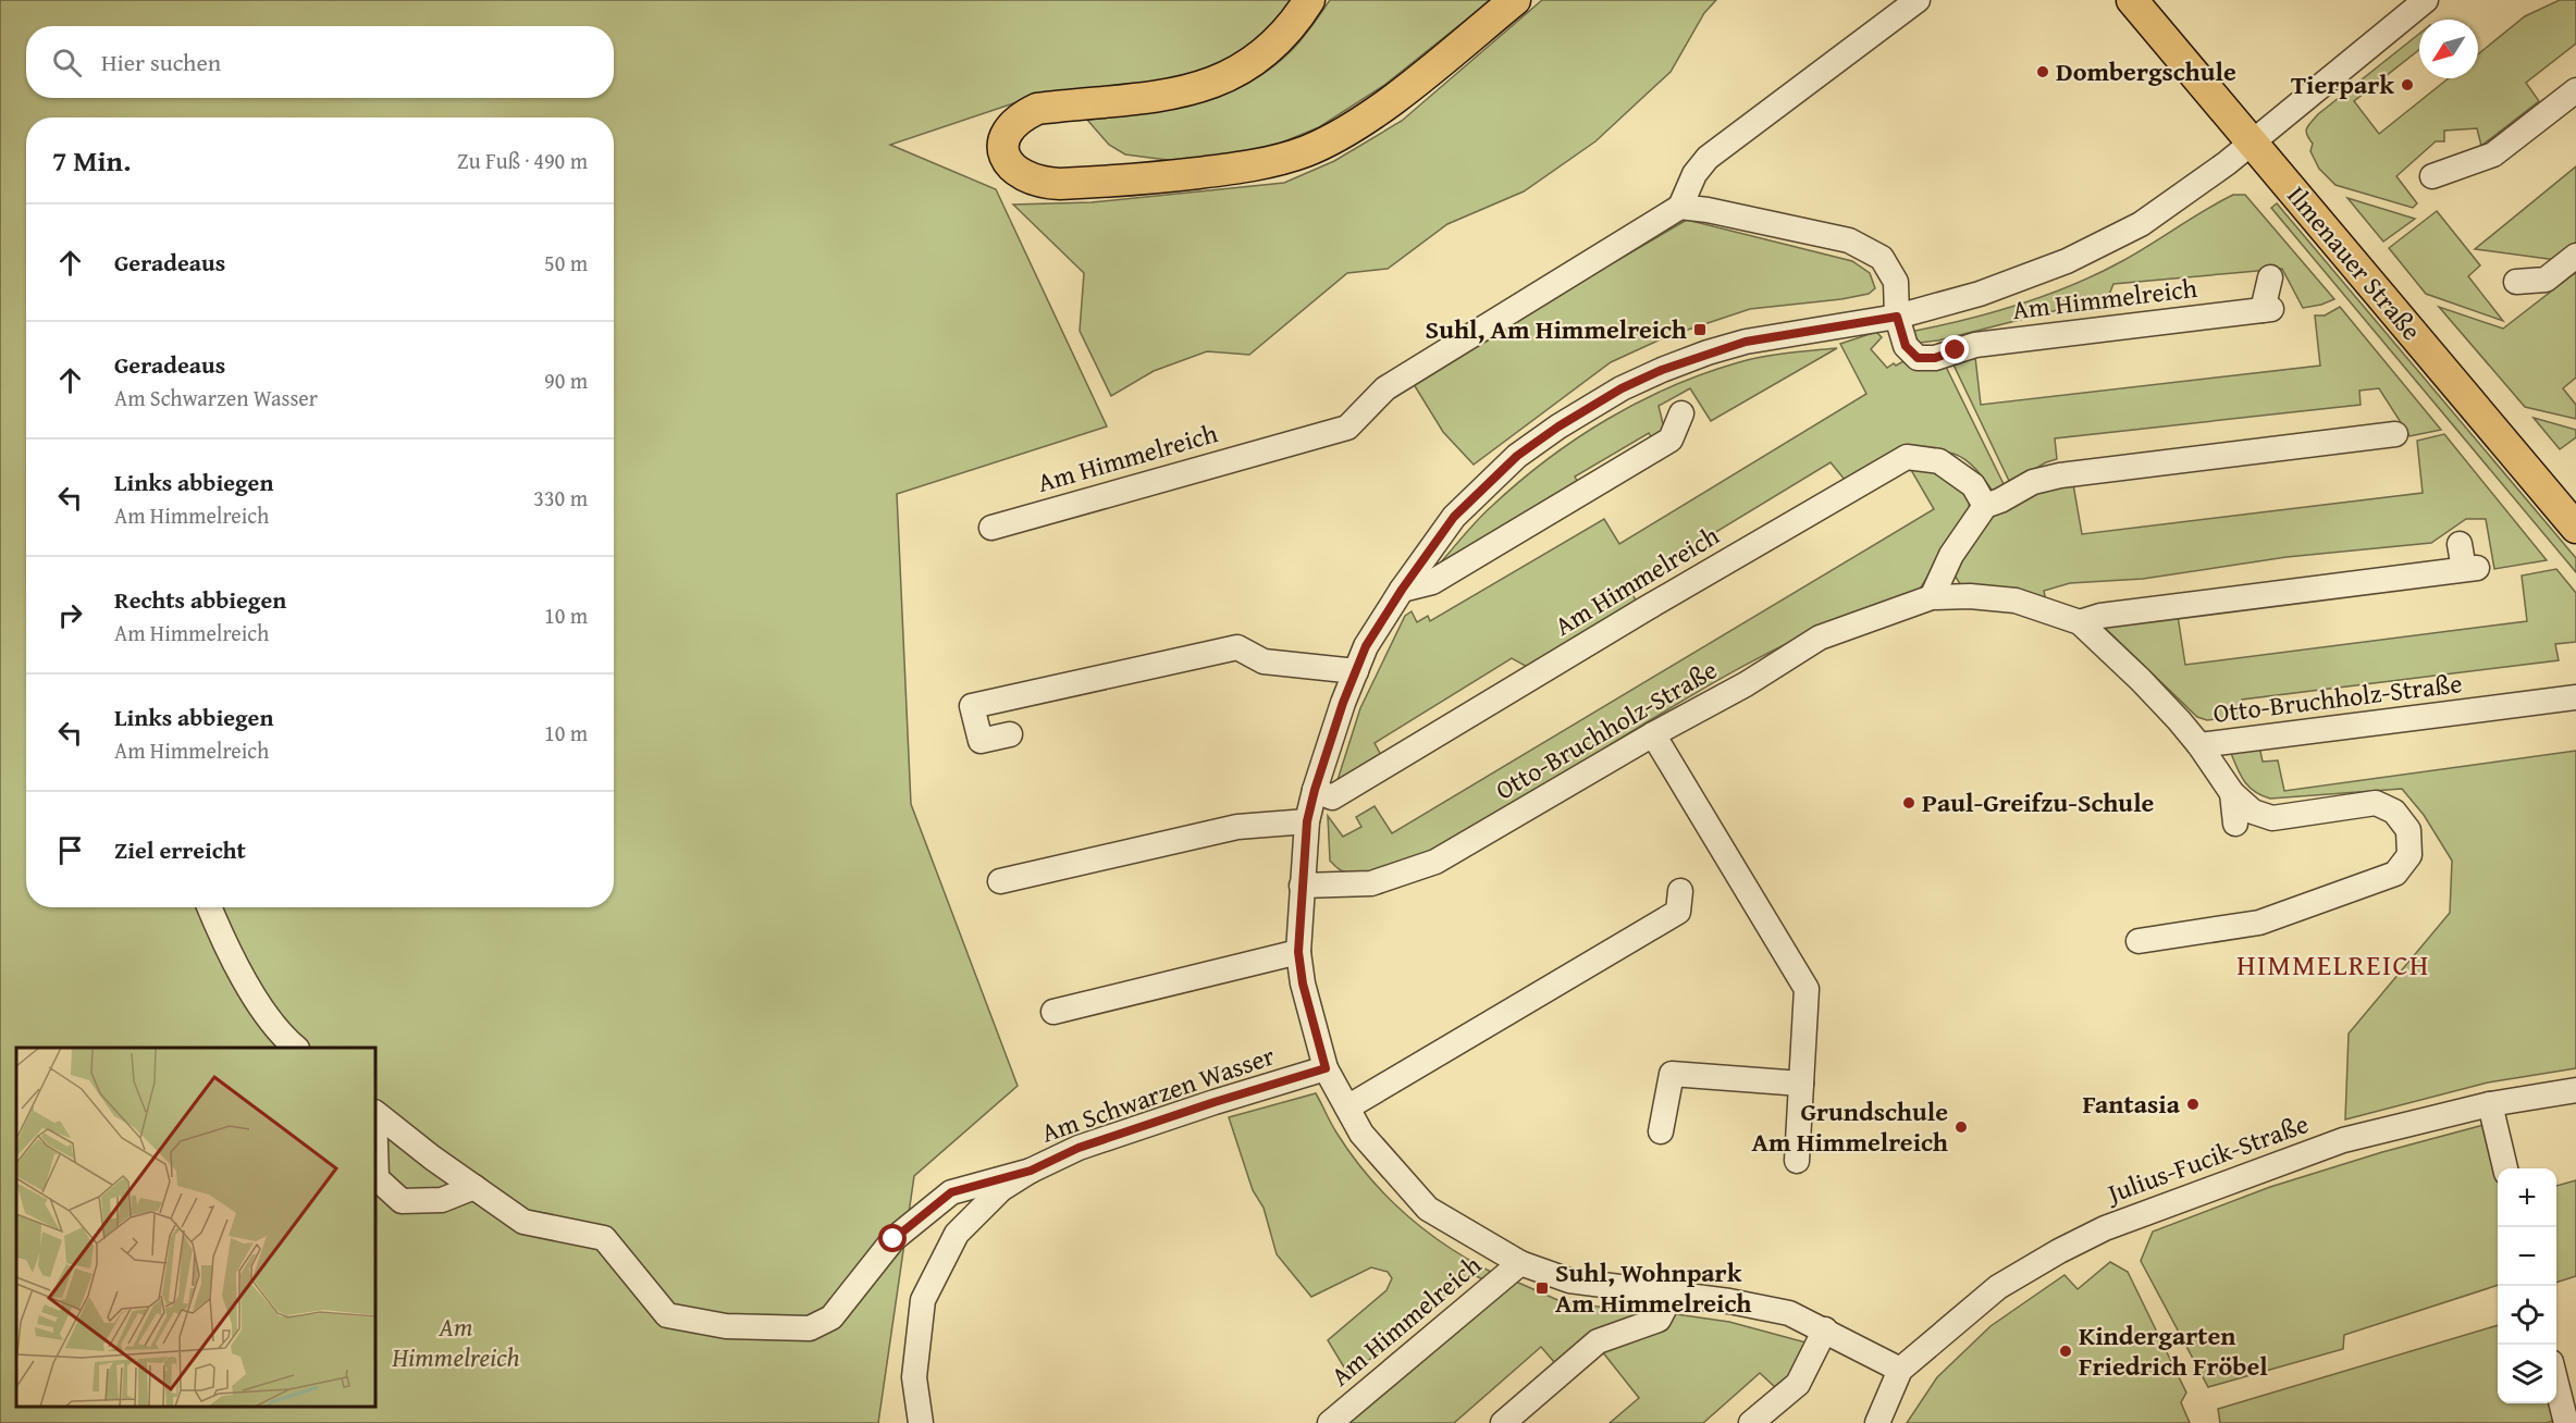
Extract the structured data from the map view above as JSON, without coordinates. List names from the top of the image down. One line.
{"streets":{"main road":["Ilmenauer Straße"],"street":["Am Himmelreich","Otto-Bruchholz-Straße","Am Schwarzen Wasser","Julius-Fucik-Straße"]},"crossings":[["Ilmenauer Straße","Am Himmelreich"],["Am Himmelreich","Otto-Bruchholz-Straße"],["Am Himmelreich","Am Schwarzen Wasser"],["Am Himmelreich","Julius-Fucik-Straße"]],"districts":["HIMMELREICH"],"parks":["Am Himmelreich"],"places":{"other":["Dombergschule","Tierpark","Paul-Greifzu-Schule","Fantasia","Grundschule Am Himmelreich","Kindergarten Friedrich Fröbel"],"transit":["Suhl, Am Himmelreich","Suhl, Wohnpark Am Himmelreich"]},"north":"bottom left","page":{"search":"Hier suchen","heading":["7 Min.","Zu Fuß · 490 m"],"list":[["Geradeaus","50 m"],["Geradeaus","Am Schwarzen Wasser","90 m"],["Links abbiegen","Am Himmelreich","330 m"],["Rechts abbiegen","Am Himmelreich","10 m"],["Links abbiegen","Am Himmelreich","10 m"],"Ziel erreicht"],"map_buttons":["+","−"]}}
